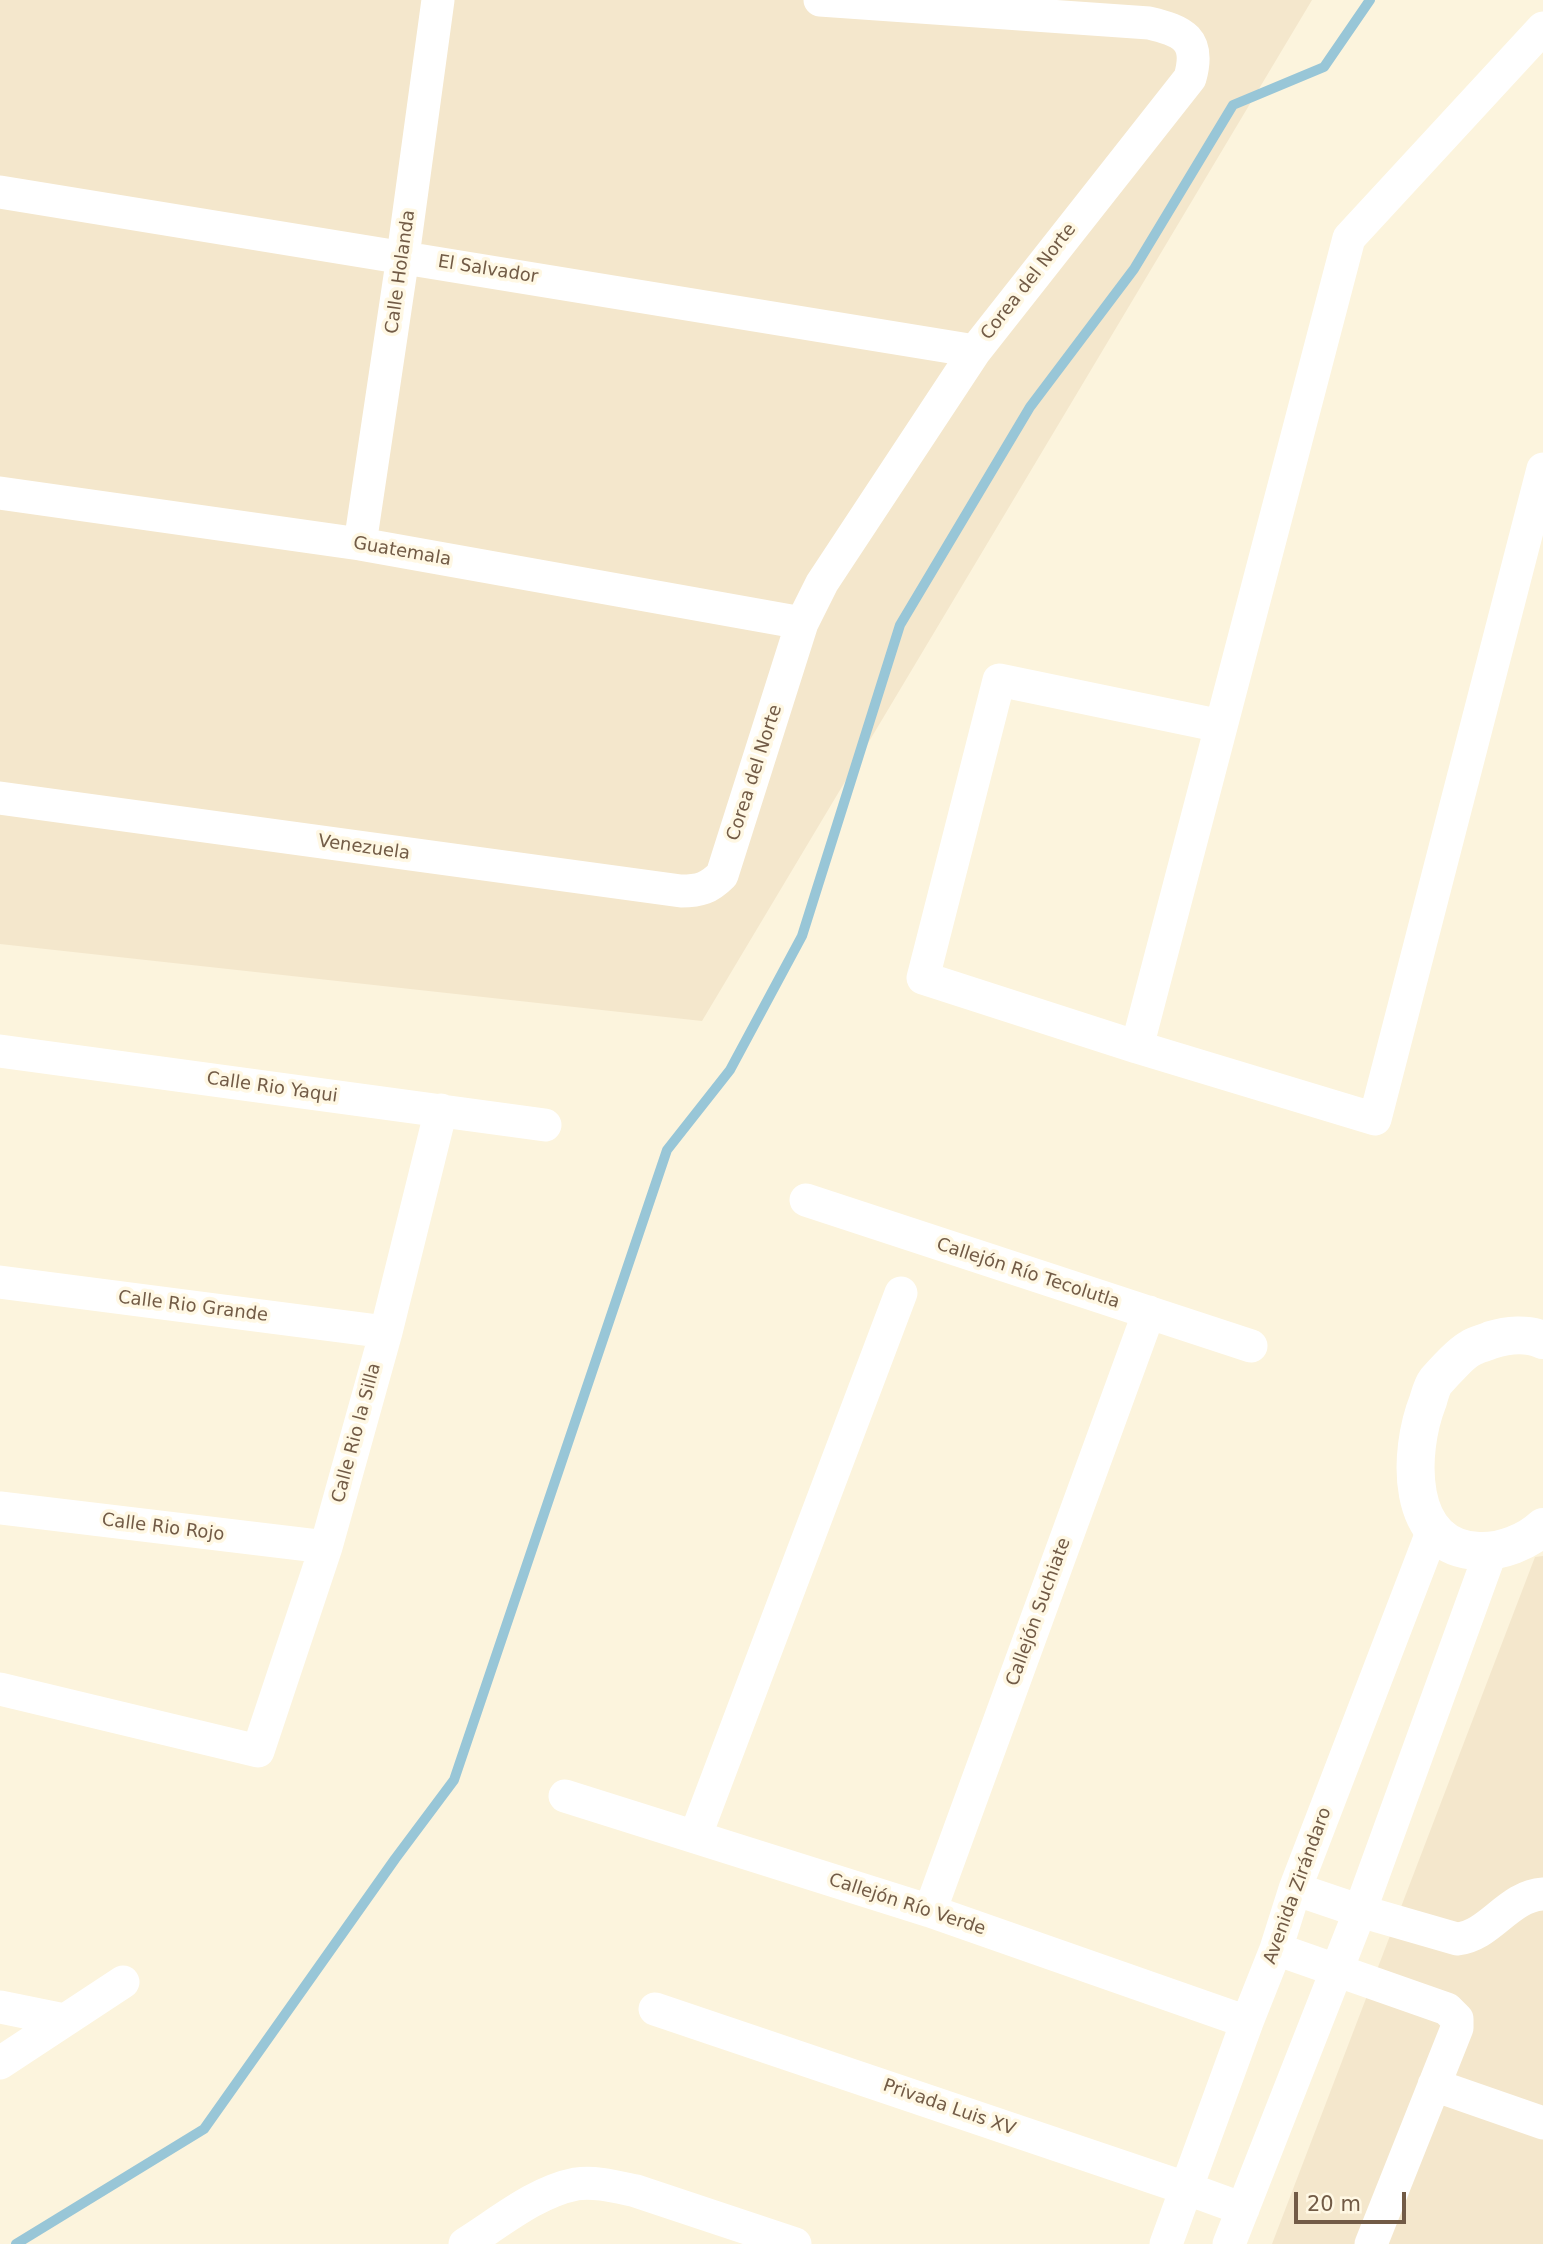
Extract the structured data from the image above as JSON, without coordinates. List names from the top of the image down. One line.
{"streets":{"street":["El Salvador","Calle Holanda","Corea del Norte","Guatemala","Venezuela","Calle Rio Yaqui","Callejón Río Tecolutla","Calle Rio Grande","Calle Rio la Silla","Calle Rio Rojo","Callejón Suchiate","Avenida Zirándaro","Callejón Río Verde","Privada Luis XV"]},"crossings":[["El Salvador","Calle Holanda"],["El Salvador","Corea del Norte"],["Calle Holanda","Guatemala"],["Corea del Norte","Guatemala"],["Corea del Norte","Venezuela"],["Calle Rio Yaqui","Calle Rio la Silla"],["Callejón Río Tecolutla","Callejón Suchiate"],["Calle Rio Grande","Calle Rio la Silla"],["Calle Rio la Silla","Calle Rio Rojo"],["Callejón Suchiate","Callejón Río Verde"],["Avenida Zirándaro","Callejón Río Verde"],["Avenida Zirándaro","Privada Luis XV"]],"scale_bar":"20 m"}
